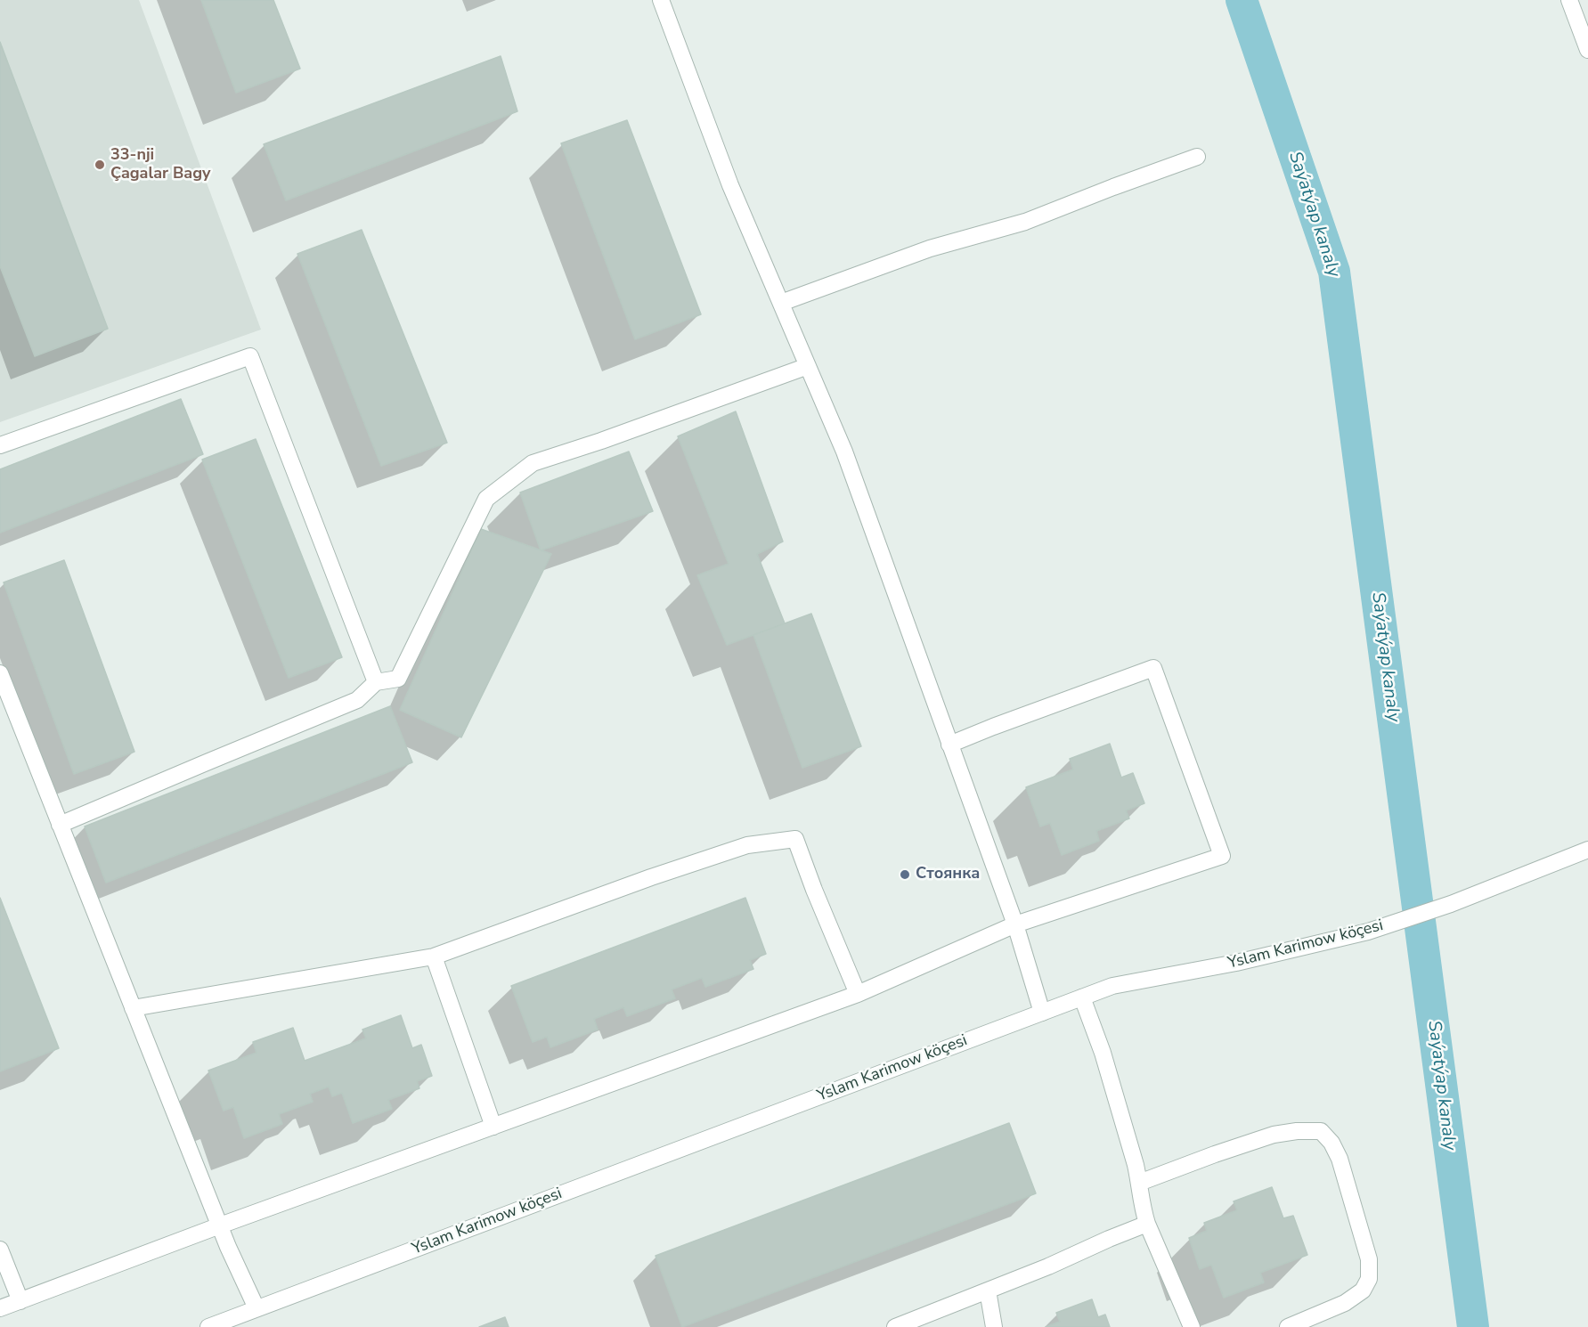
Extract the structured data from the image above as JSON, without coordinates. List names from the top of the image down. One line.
{"streets":{"street":["Yslam Karimow köçesi"]},"water":["Saýatýap kanaly"],"places":["33-nji Çagalar Bagy","Стоянка"]}
